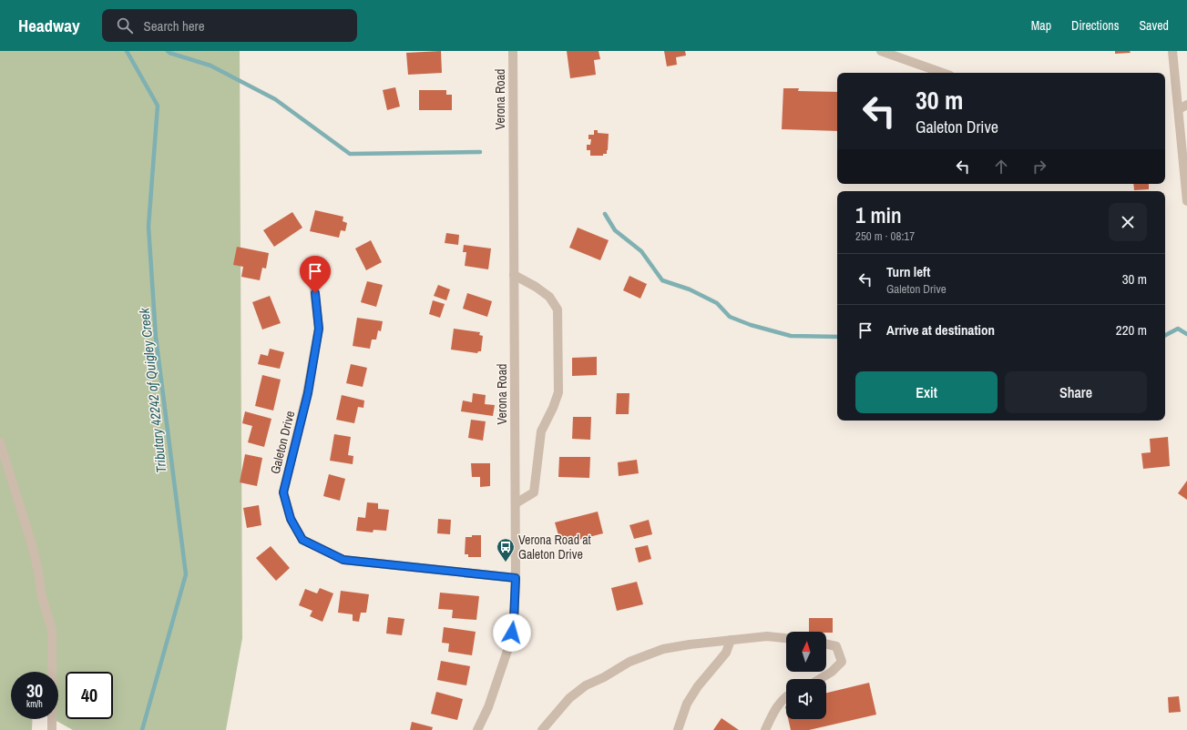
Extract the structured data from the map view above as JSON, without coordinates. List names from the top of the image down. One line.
{"streets":{"street":["Verona Road","Galeton Drive"]},"crossings":[["Verona Road","Galeton Drive"]],"water":["Tributary 42242 of Quigley Creek"],"places":{"bus stop":["Verona Road at Galeton Drive"]},"north":"top","page":{"header":"Headway","search":"Search here","nav":["Map","Directions","Saved"],"turn":["30 m","Galeton Drive"],"heading":["1 min","250 m · 08:17"],"list":[{"name":"Turn left","note":"Galeton Drive","value":"30 m"},{"name":"Arrive at destination","value":"220 m"}],"buttons":["Exit","Share"],"speed":"30 km/h","limit":"40"}}
